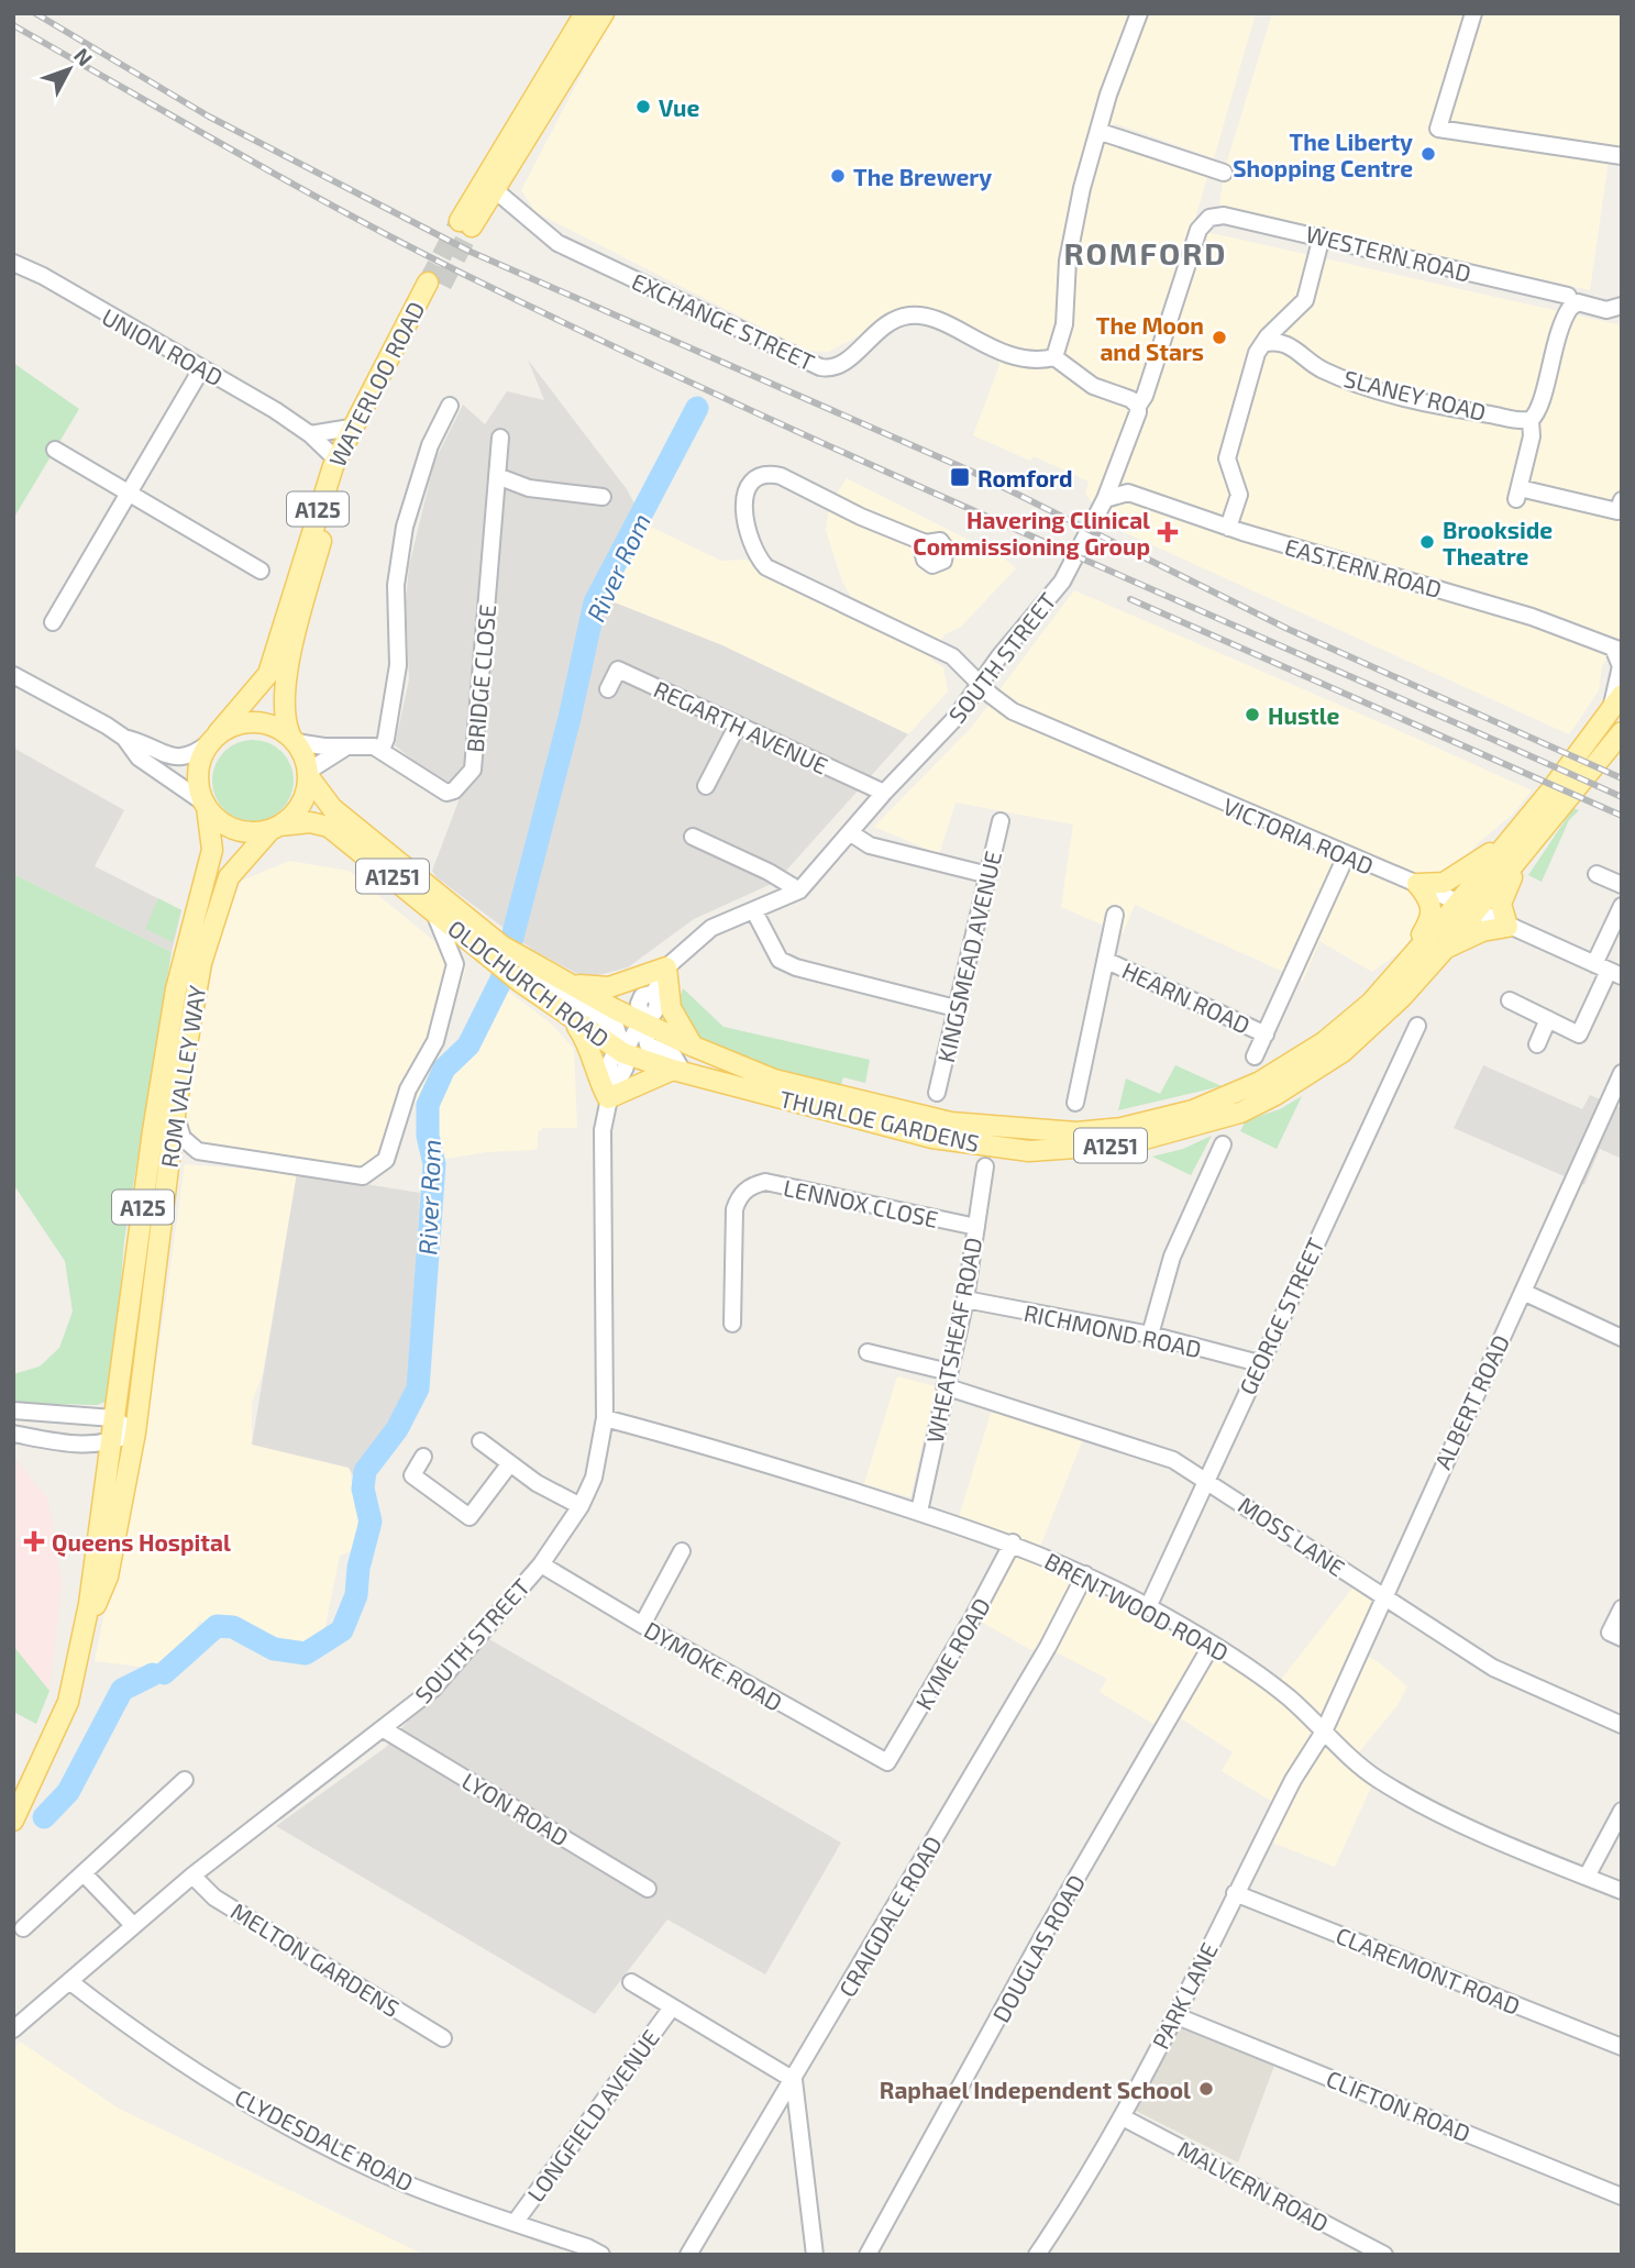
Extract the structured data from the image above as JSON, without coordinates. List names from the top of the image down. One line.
{"streets":{"main road":["WATERLOO ROAD","A125","A1251","OLDCHURCH ROAD","ROM VALLEY WAY","THURLOE GARDENS"],"street":["WESTERN ROAD","EXCHANGE STREET","UNION ROAD","SLANEY ROAD","EASTERN ROAD","SOUTH STREET","BRIDGE CLOSE","REGARTH AVENUE","VICTORIA ROAD","KINGSMEAD AVENUE","HEARN ROAD","LENNOX CLOSE","GEORGE STREET","RICHMOND ROAD","WHEATSHEAF ROAD","ALBERT ROAD","MOSS LANE","BRENTWOOD ROAD","KYME ROAD","DYMOKE ROAD","LYON ROAD","CRAIGDALE ROAD","DOUGLAS ROAD","MELTON GARDENS","CLAREMONT ROAD","PARK LANE","CLIFTON ROAD","LONGFIELD AVENUE","CLYDESDALE ROAD","MALVERN ROAD"]},"crossings":[["WESTERN ROAD","SOUTH STREET"],["UNION ROAD","WATERLOO ROAD"],["WATERLOO ROAD","BRIDGE CLOSE"],["WATERLOO ROAD","OLDCHURCH ROAD"],["WATERLOO ROAD","ROM VALLEY WAY"],["EASTERN ROAD","SOUTH STREET"],["SOUTH STREET","REGARTH AVENUE"],["SOUTH STREET","VICTORIA ROAD"],["SOUTH STREET","A1251"],["SOUTH STREET","OLDCHURCH ROAD"],["SOUTH STREET","THURLOE GARDENS"],["SOUTH STREET","BRENTWOOD ROAD"],["SOUTH STREET","DYMOKE ROAD"],["SOUTH STREET","LYON ROAD"],["SOUTH STREET","MELTON GARDENS"],["SOUTH STREET","CLYDESDALE ROAD"],["BRIDGE CLOSE","OLDCHURCH ROAD"],["BRIDGE CLOSE","ROM VALLEY WAY"],["VICTORIA ROAD","A1251"],["VICTORIA ROAD","THURLOE GARDENS"],["A1251","OLDCHURCH ROAD"],["A1251","THURLOE GARDENS"],["OLDCHURCH ROAD","ROM VALLEY WAY"],["OLDCHURCH ROAD","THURLOE GARDENS"],["LENNOX CLOSE","WHEATSHEAF ROAD"],["GEORGE STREET","RICHMOND ROAD"],["GEORGE STREET","MOSS LANE"],["GEORGE STREET","BRENTWOOD ROAD"],["RICHMOND ROAD","WHEATSHEAF ROAD"],["WHEATSHEAF ROAD","MOSS LANE"],["WHEATSHEAF ROAD","BRENTWOOD ROAD"],["ALBERT ROAD","MOSS LANE"],["ALBERT ROAD","BRENTWOOD ROAD"],["ALBERT ROAD","PARK LANE"],["BRENTWOOD ROAD","KYME ROAD"],["BRENTWOOD ROAD","CRAIGDALE ROAD"],["BRENTWOOD ROAD","DOUGLAS ROAD"],["BRENTWOOD ROAD","PARK LANE"],["KYME ROAD","DYMOKE ROAD"],["CLAREMONT ROAD","PARK LANE"],["PARK LANE","CLIFTON ROAD"],["PARK LANE","MALVERN ROAD"],["LONGFIELD AVENUE","CLYDESDALE ROAD"]],"districts":["ROMFORD"],"water":["River Rom"],"places":{"other":["Vue","The Liberty Shopping Centre","The Brewery","The Moon and Stars","Brookside Theatre","Hustle","Raphael Independent School"],"transit":["Romford"],"health":["Havering Clinical Commissioning Group","Queens Hospital"]},"north":"top right"}
